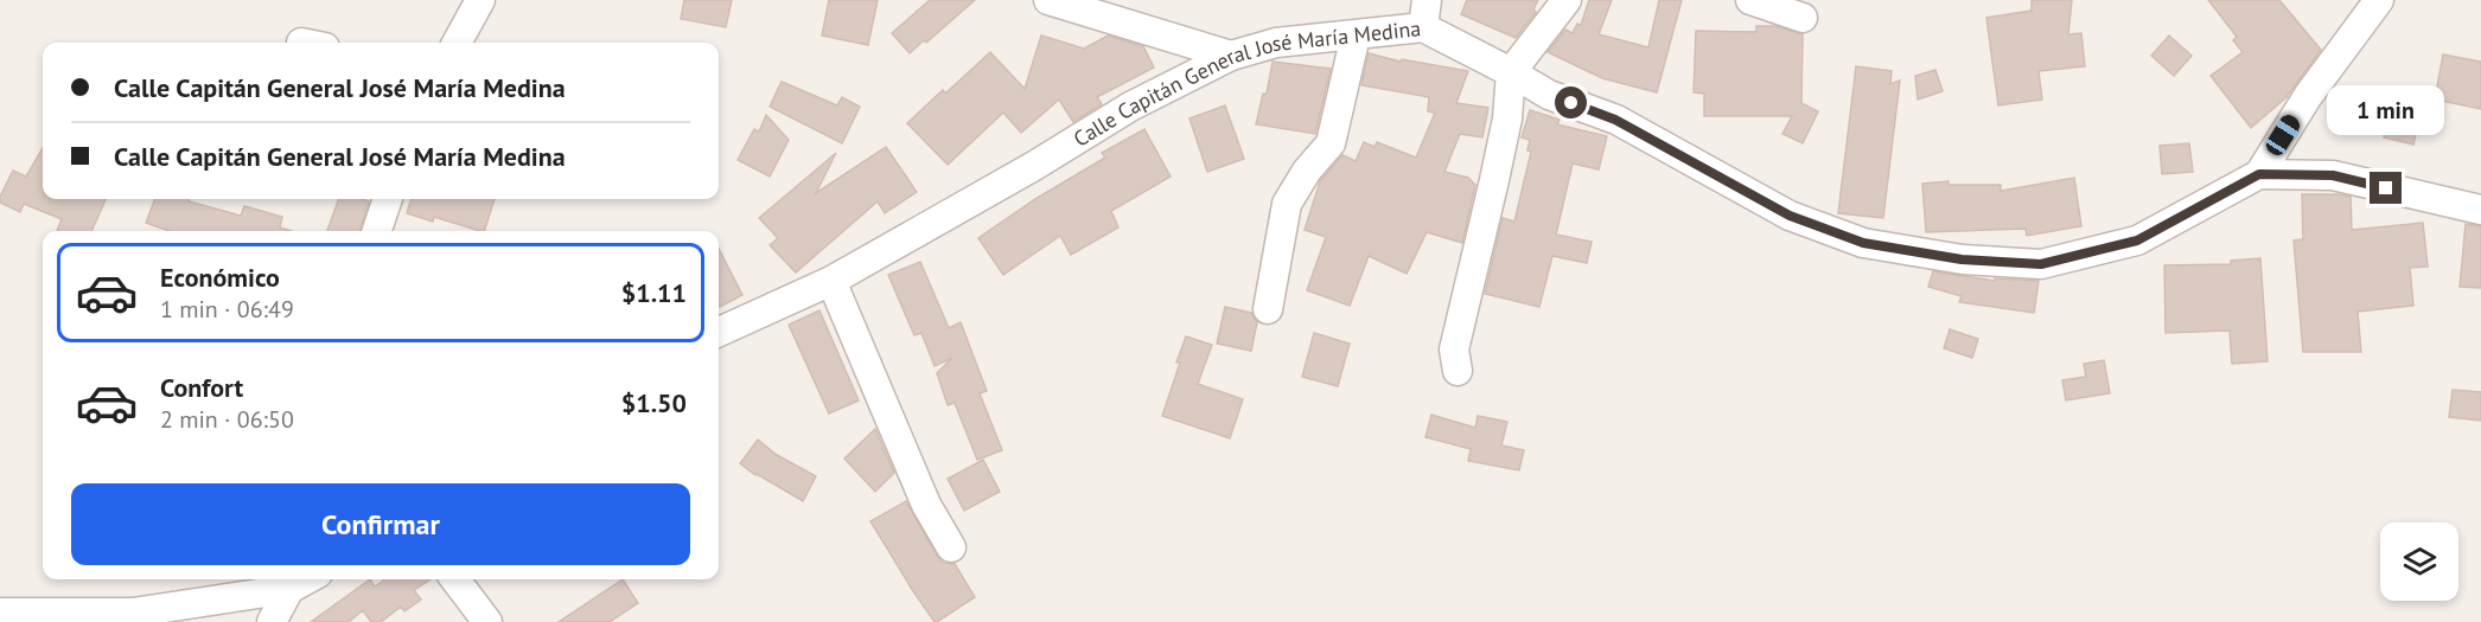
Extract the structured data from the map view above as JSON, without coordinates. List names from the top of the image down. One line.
{"streets":{"street":["Calle Capitán General José María Medina"]},"page":{"banner":["Calle Capitán General José María Medina","Calle Capitán General José María Medina"],"bubble":"1 min","list":[{"name":"Económico","note":"1 min · 06:49","value":"$1.11"},{"name":"Confort","note":"2 min · 06:50","value":"$1.50"}],"buttons":"Confirmar"}}
